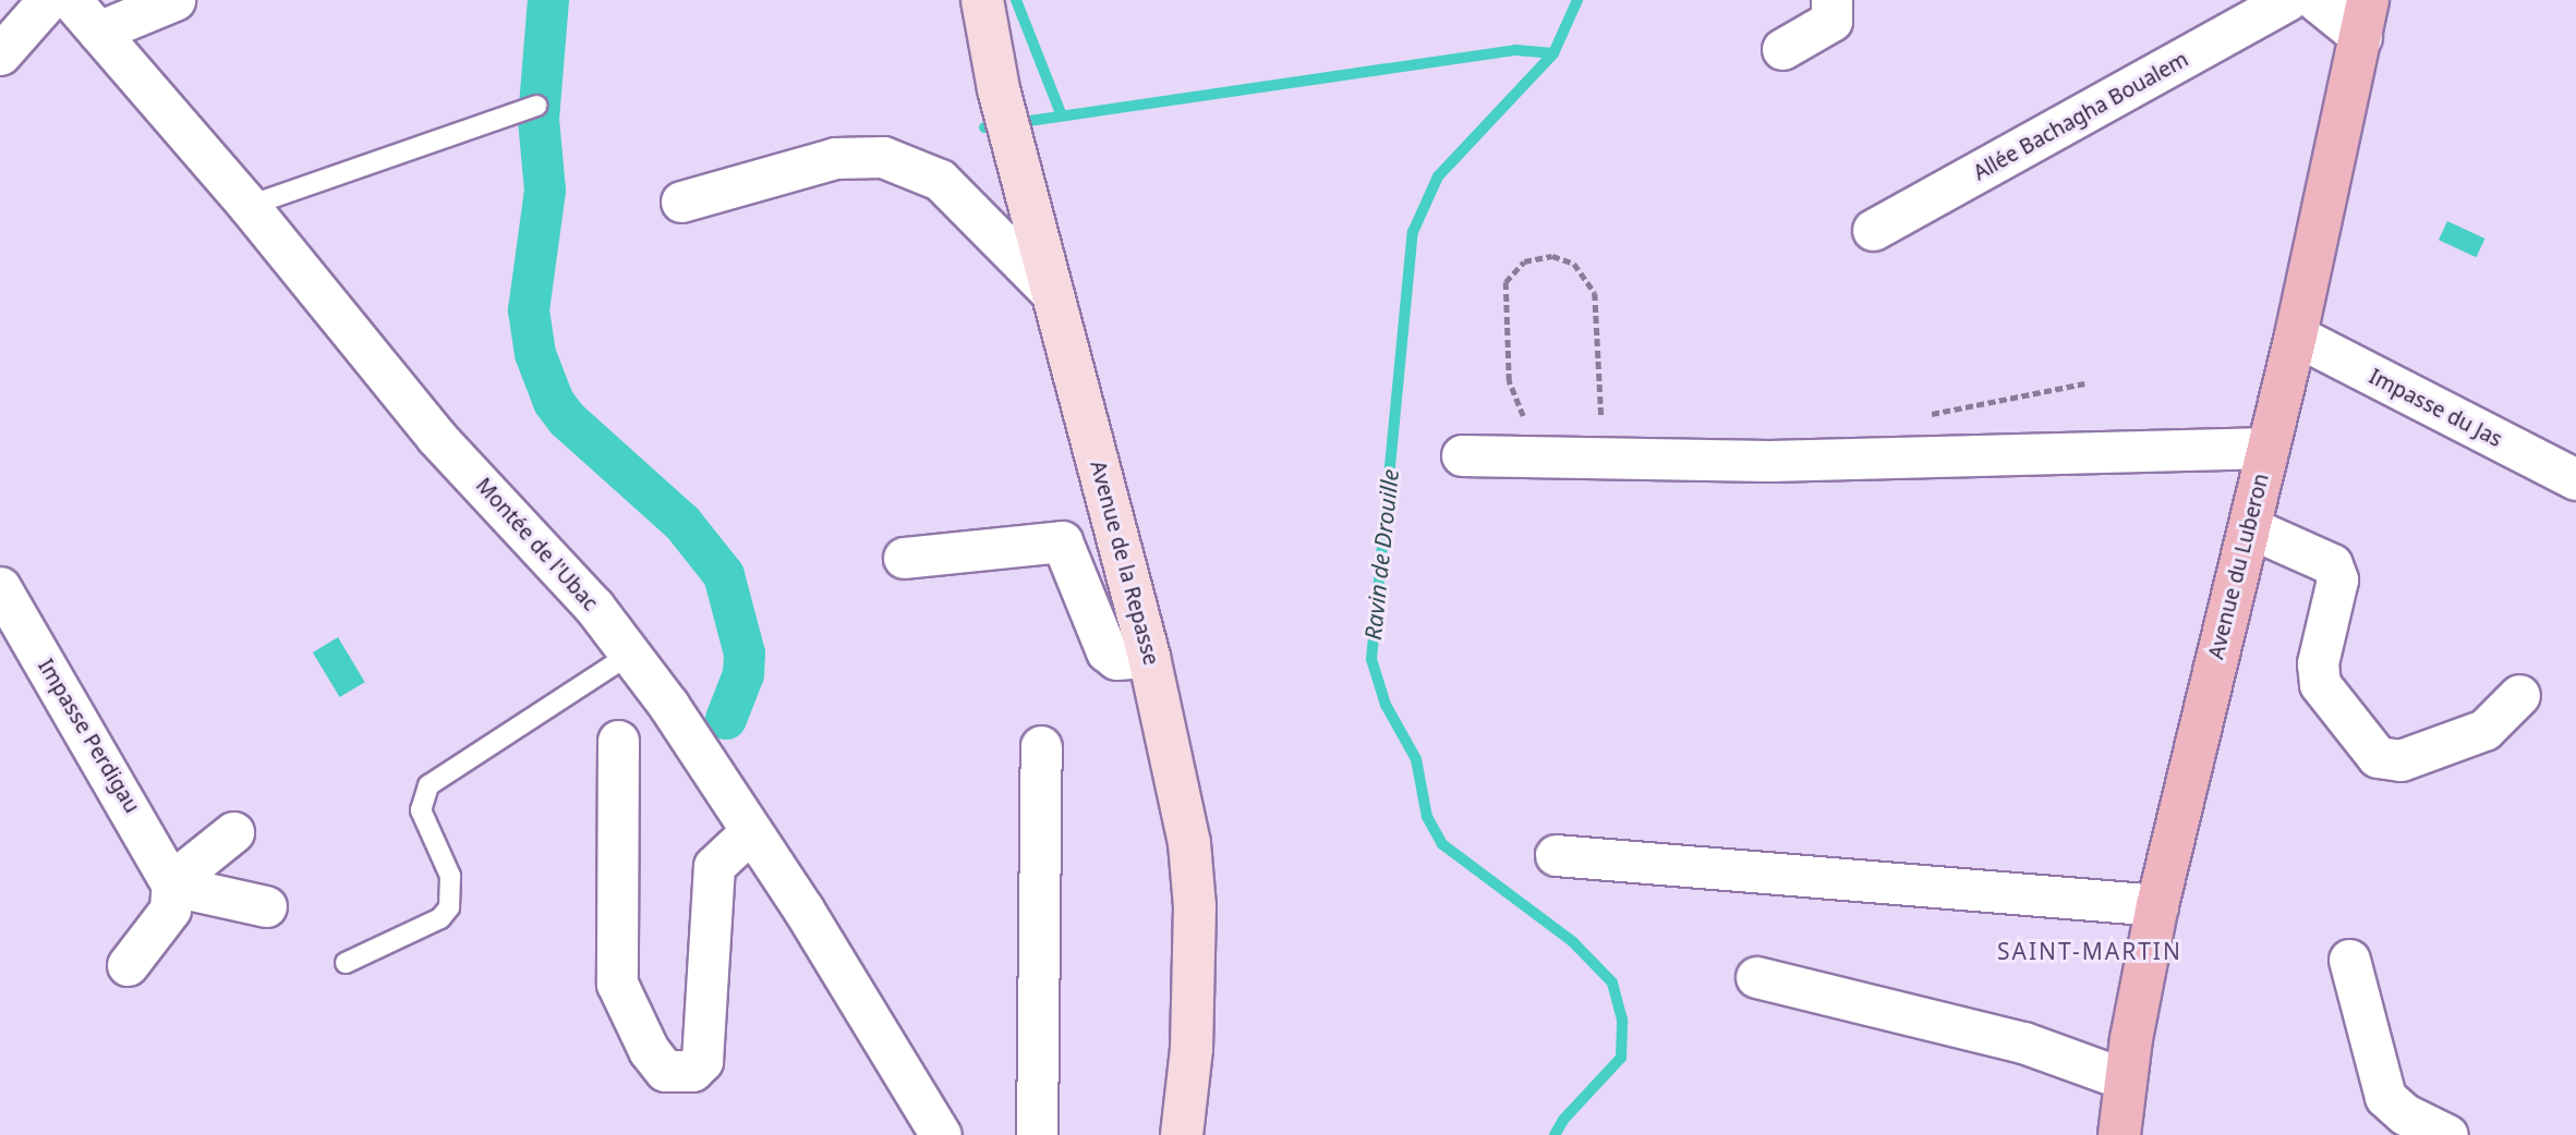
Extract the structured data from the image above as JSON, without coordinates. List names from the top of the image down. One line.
{"streets":{"main road":["Avenue du Luberon"],"street":["Allée Bachagha Boualem","Impasse du Jas","Montée de l'Ubac","Avenue de la Repasse","Impasse Perdigau"]},"crossings":[["Impasse du Jas","Avenue du Luberon"]],"districts":["SAINT-MARTIN"],"water":["Ravin de Drouille"]}
